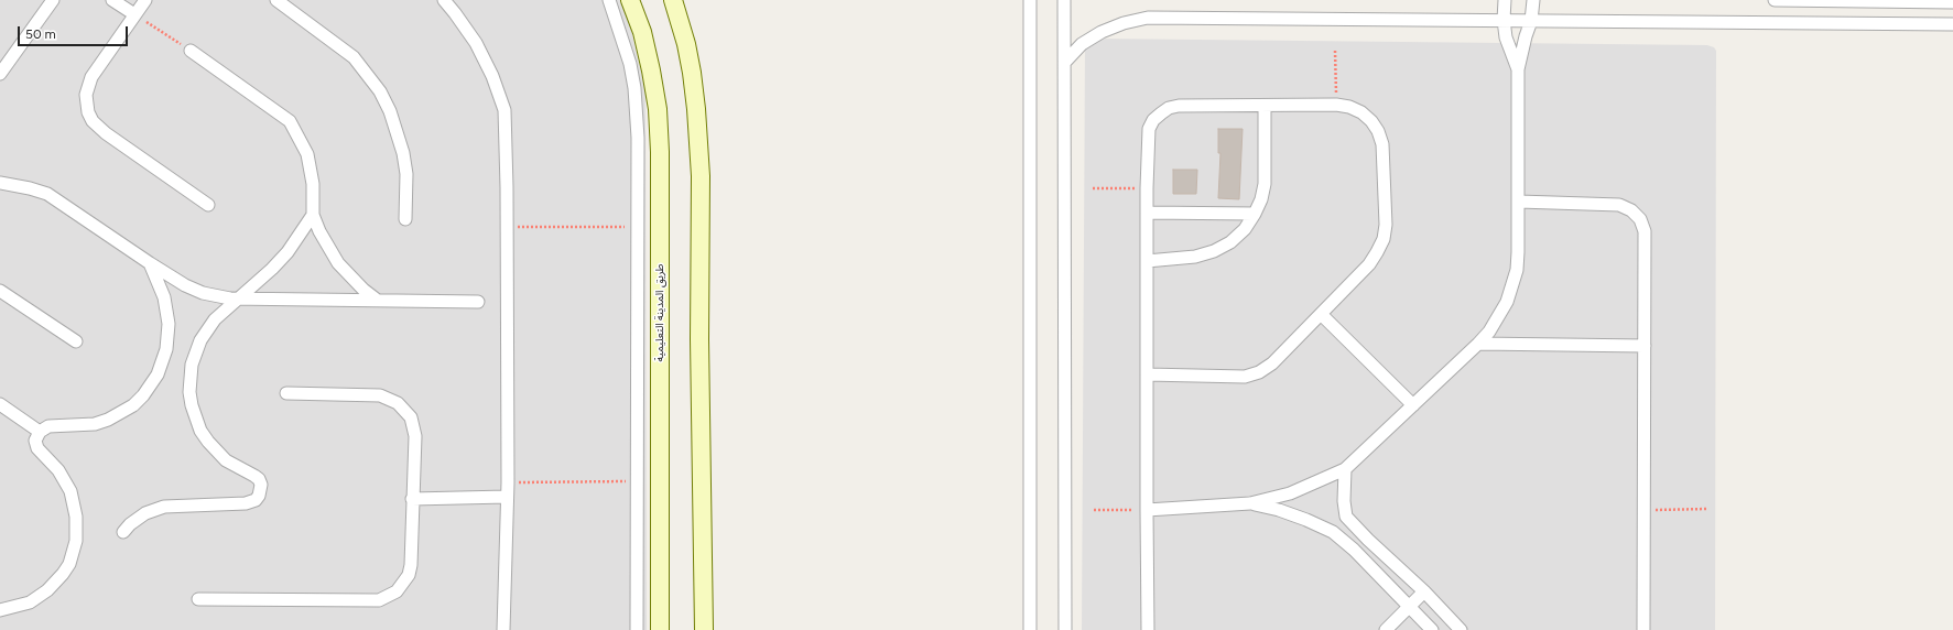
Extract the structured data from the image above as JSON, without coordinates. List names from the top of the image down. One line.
{"streets":{"street":["طريق المدينة التعليمية"]},"scale_bar":"50 m"}
